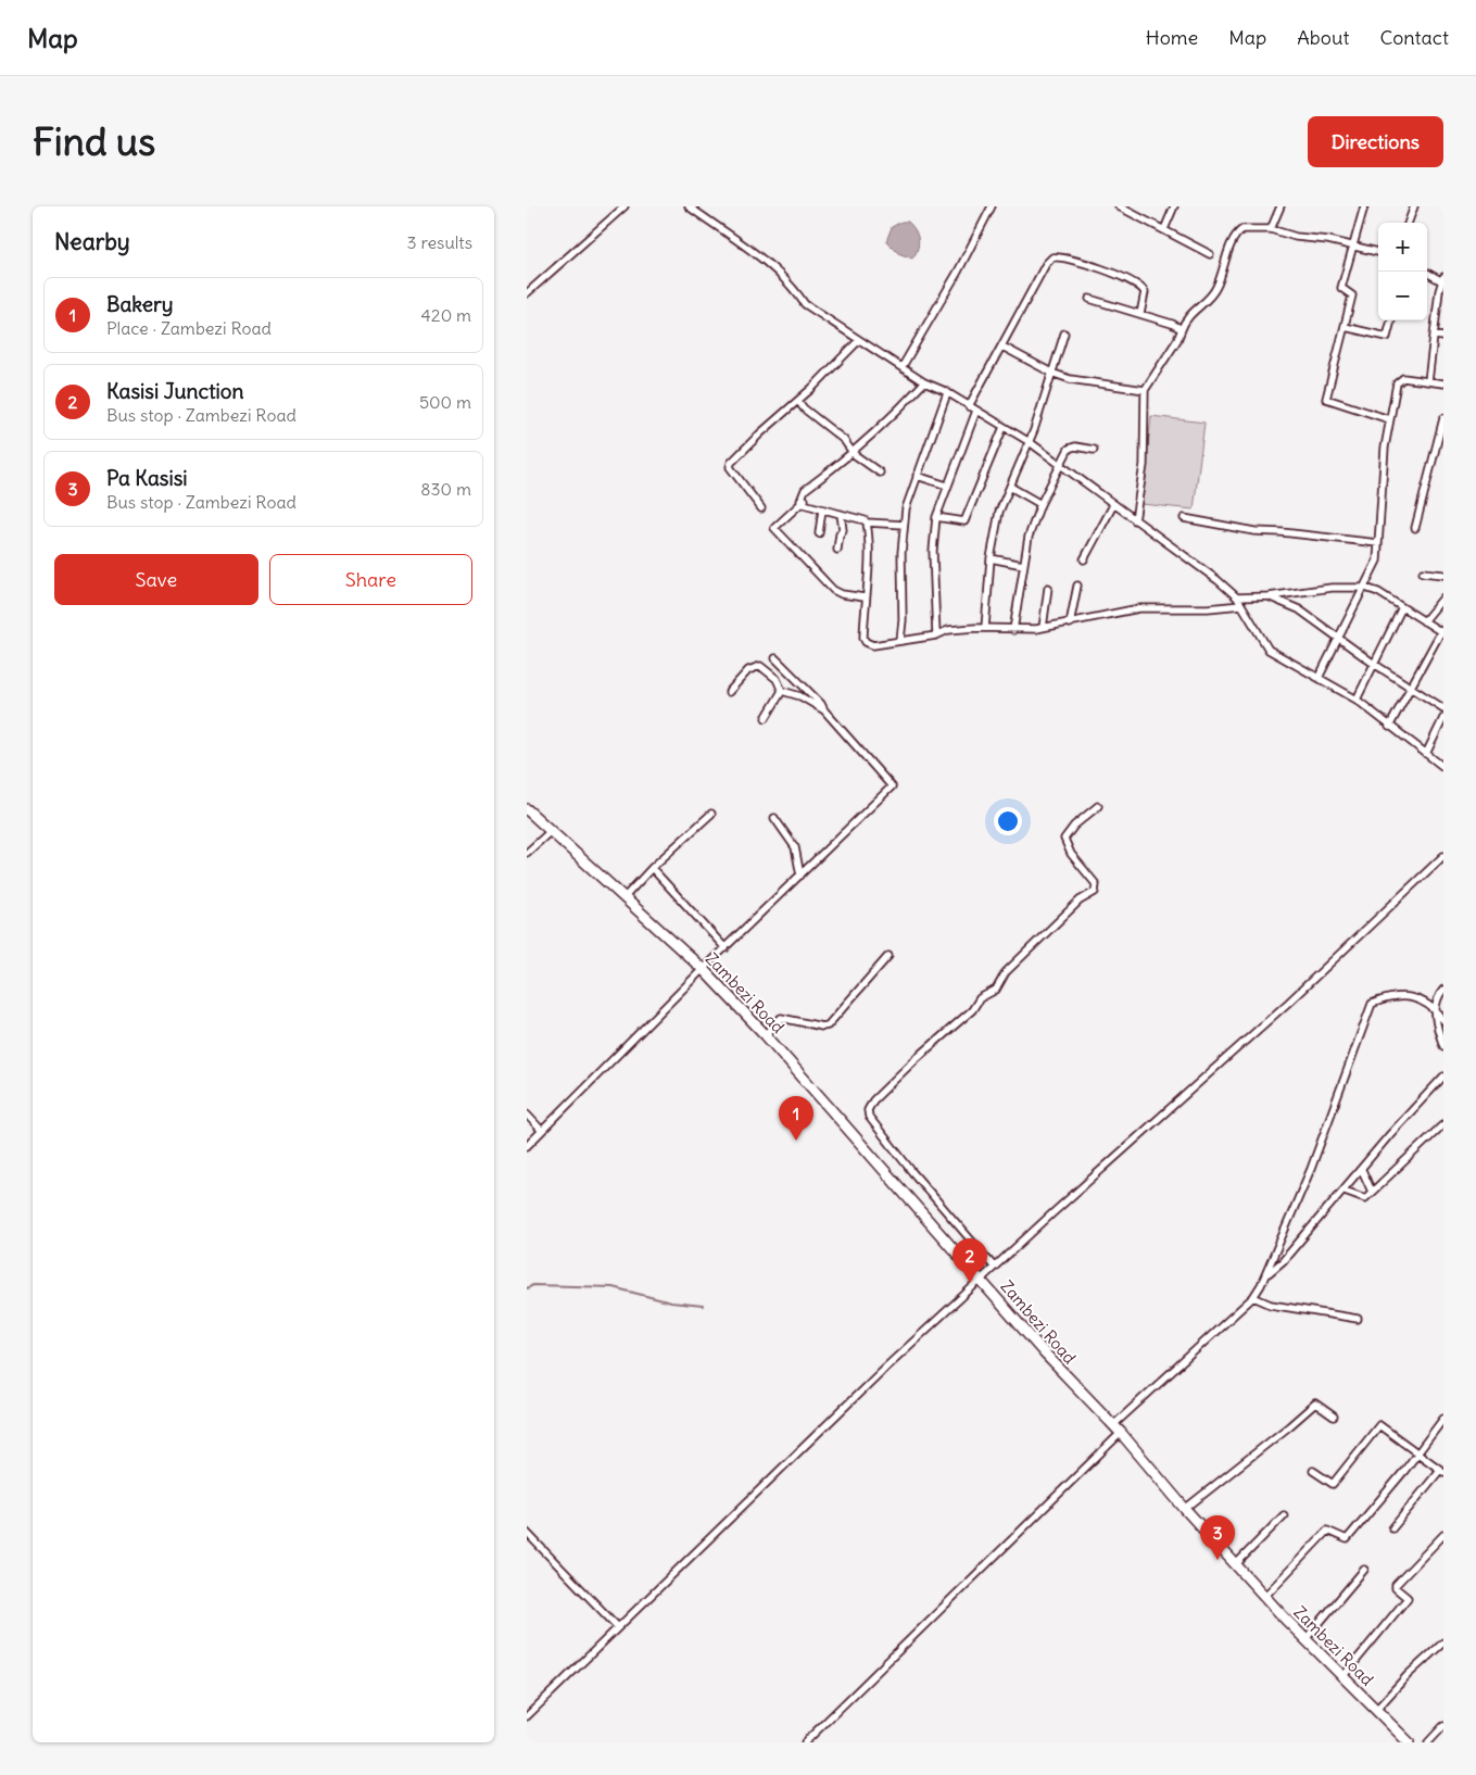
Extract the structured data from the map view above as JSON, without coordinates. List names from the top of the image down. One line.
{"streets":{"main road":["Zambezi Road"]},"page":{"header":"Map","nav":["Home","Map","About","Contact"],"buttons":["Directions",["Save","Share"]],"title":"Find us","heading":["Nearby","3 results"],"map_buttons":["+","−"],"list":[{"mark":"1","name":"Bakery","note":"Place · Zambezi Road","value":"420 m"},{"mark":"2","name":"Kasisi Junction","note":"Bus stop · Zambezi Road","value":"500 m"},{"mark":"3","name":"Pa Kasisi","note":"Bus stop · Zambezi Road","value":"830 m"}],"pins":["1","2","3"]}}
